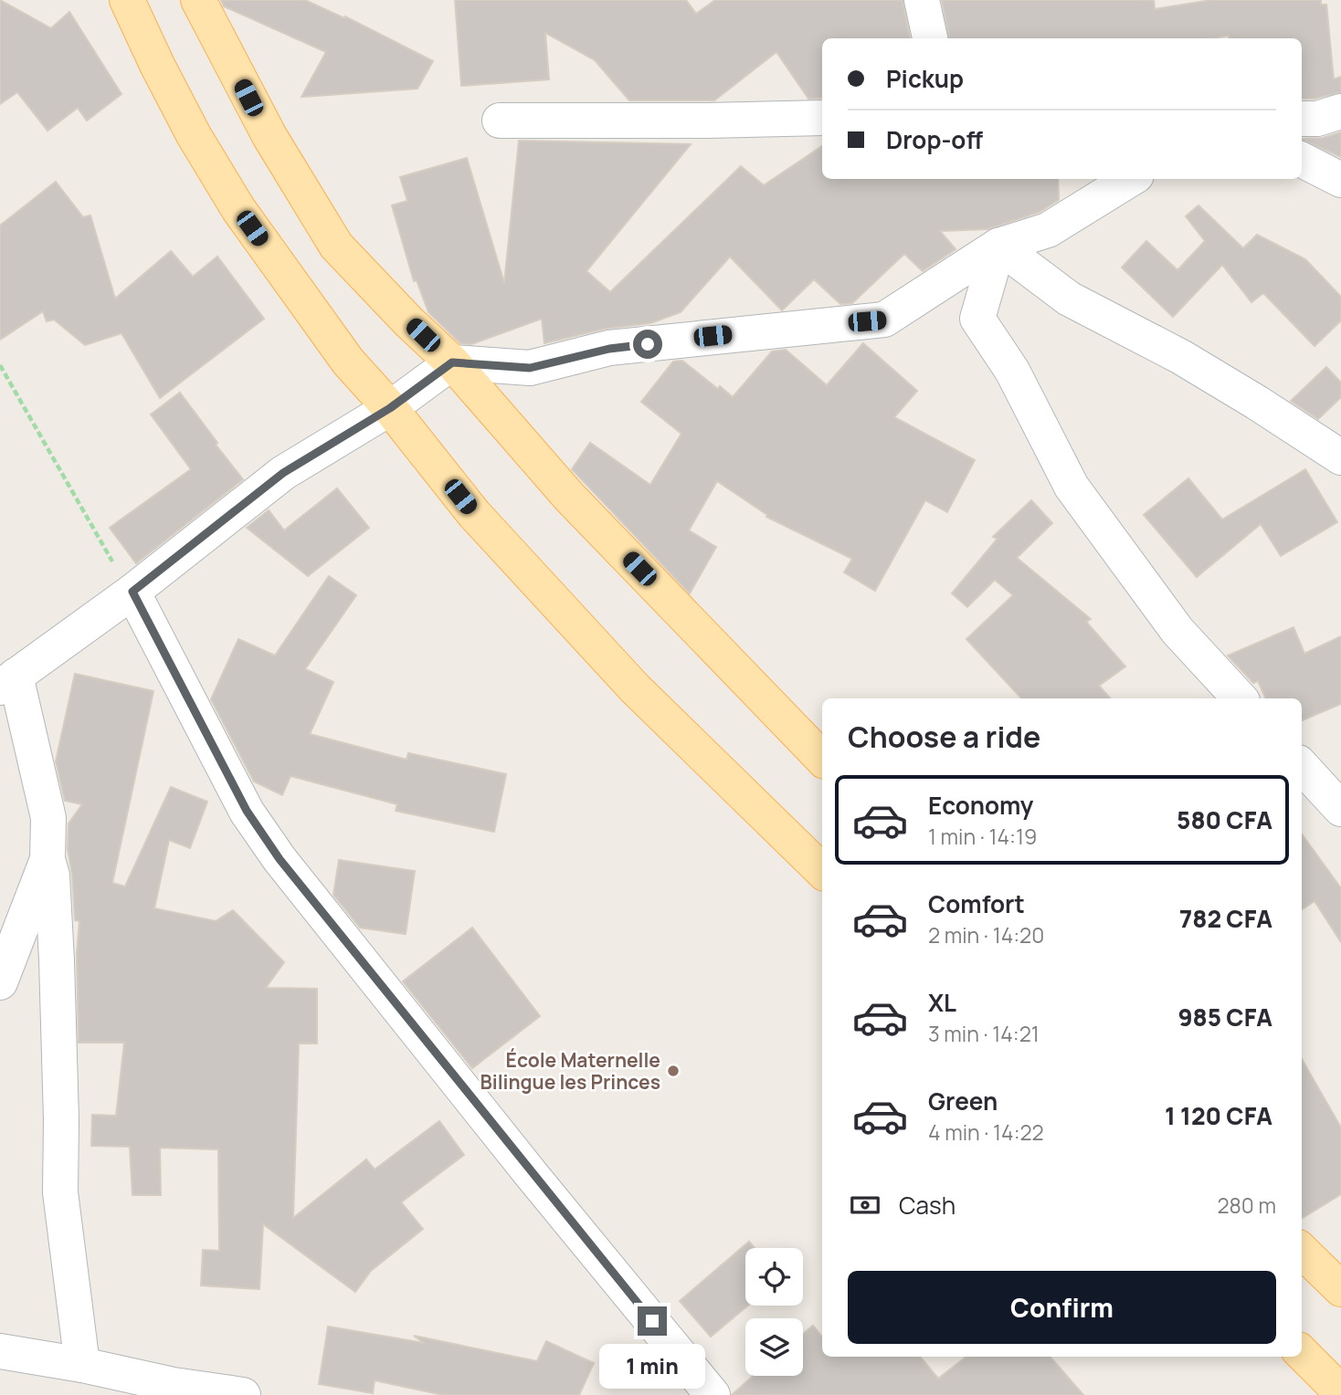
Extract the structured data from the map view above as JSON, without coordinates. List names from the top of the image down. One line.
{"places":["École Maternelle Bilingue les Princes"],"page":{"banner":["Pickup","Drop-off"],"heading":"Choose a ride","list":[{"name":"Economy","note":"1 min · 14:19","value":"580 CFA"},{"name":"Comfort","note":"2 min · 14:20","value":"782 CFA"},{"name":"XL","note":"3 min · 14:21","value":"985 CFA"},{"name":"Green","note":"4 min · 14:22","value":"1 120 CFA"}],"pay":["Cash","280 m"],"buttons":"Confirm","bubble":"1 min"}}
